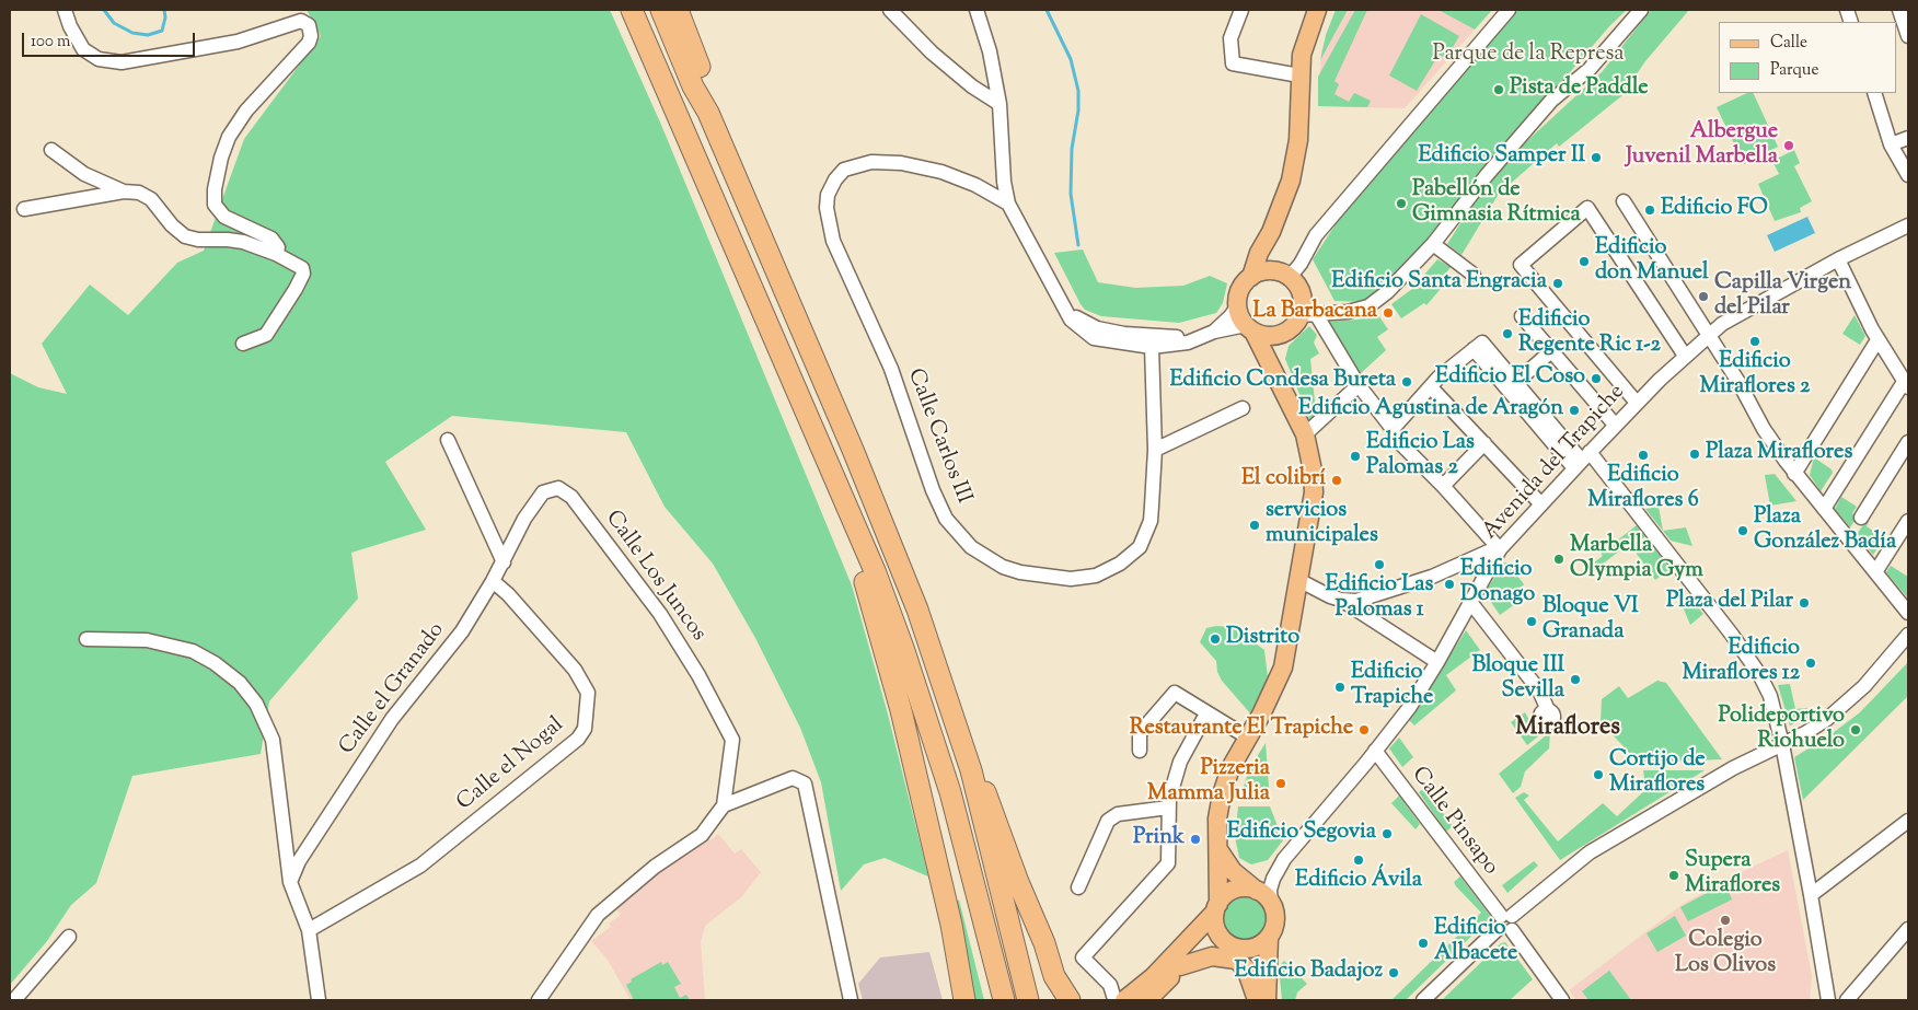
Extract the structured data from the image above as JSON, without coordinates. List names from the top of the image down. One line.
{"streets":{"street":["Calle Carlos III","Avenida del Trapiche","Calle Los Juncos","Calle el Granado","Calle el Nogal","Calle Pinsapo"]},"crossings":[["Avenida del Trapiche","Calle Pinsapo"],["Calle Los Juncos","Calle el Granado"],["Calle el Granado","Calle el Nogal"]],"districts":["Miraflores"],"parks":["Parque de la Represa"],"places":["Pista de Paddle","Albergue Juvenil Marbella","Edificio Samper II","Pabellón de Gimnasia Rítmica","Edificio FO","Edificio don Manuel","Edificio Santa Engracia","Capilla Virgen del Pilar","La Barbacana","Edificio Regente Ric 1-2","Edificio Miraflores 2","Edificio El Coso","Edificio Condesa Bureta","Edificio Agustina de Aragón","Plaza Miraflores","Edificio Miraflores 6","Edificio Las Palomas 2","El colibrí","servicios municipales","Plaza González Badía","Marbella Olympia Gym","Edificio Las Palomas 1","Edificio Donago","Plaza del Pilar","Bloque VI Granada","Distrito","Edificio Miraflores 12","Bloque III Sevilla","Edificio Trapiche","Restaurante El Trapiche","Polideportivo Riohuelo","Cortijo de Miraflores","Pizzeria Mamma Julia","Edificio Segovia","Prink","Edificio Ávila","Supera Miraflores","Colegio Los Olivos","Edificio Albacete","Edificio Badajoz"],"legend":["Calle","Parque"],"scale_bar":"100 m"}
